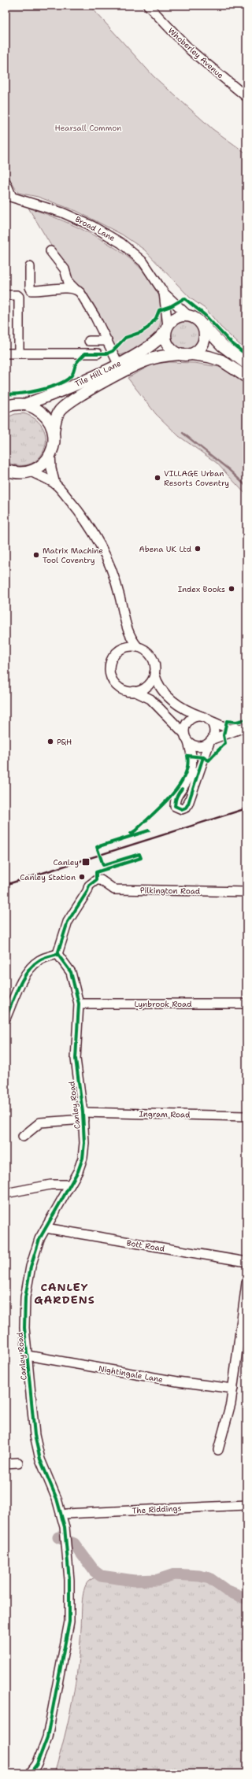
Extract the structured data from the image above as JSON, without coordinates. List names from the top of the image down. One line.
{"streets":{"main road":["Tile Hill Lane"],"street":["Whoberley Avenue","Broad Lane","Pilkington Road","Lynbrook Road","Canley Road","Ingram Road","Bott Road","Nightingale Lane","The Riddings"]},"crossings":[["Broad Lane","Tile Hill Lane"],["Pilkington Road","Canley Road"],["Lynbrook Road","Canley Road"],["Canley Road","Ingram Road"],["Canley Road","Bott Road"],["Canley Road","Nightingale Lane"]],"districts":["CANLEY GARDENS"],"parks":["Hearsall Common"],"places":{"other":["VILLAGE Urban Resorts Coventry","Abena UK Ltd","Matrix Machine Tool Coventry","Index Books","P&H","Canley Station"],"transit":["Canley"]}}
